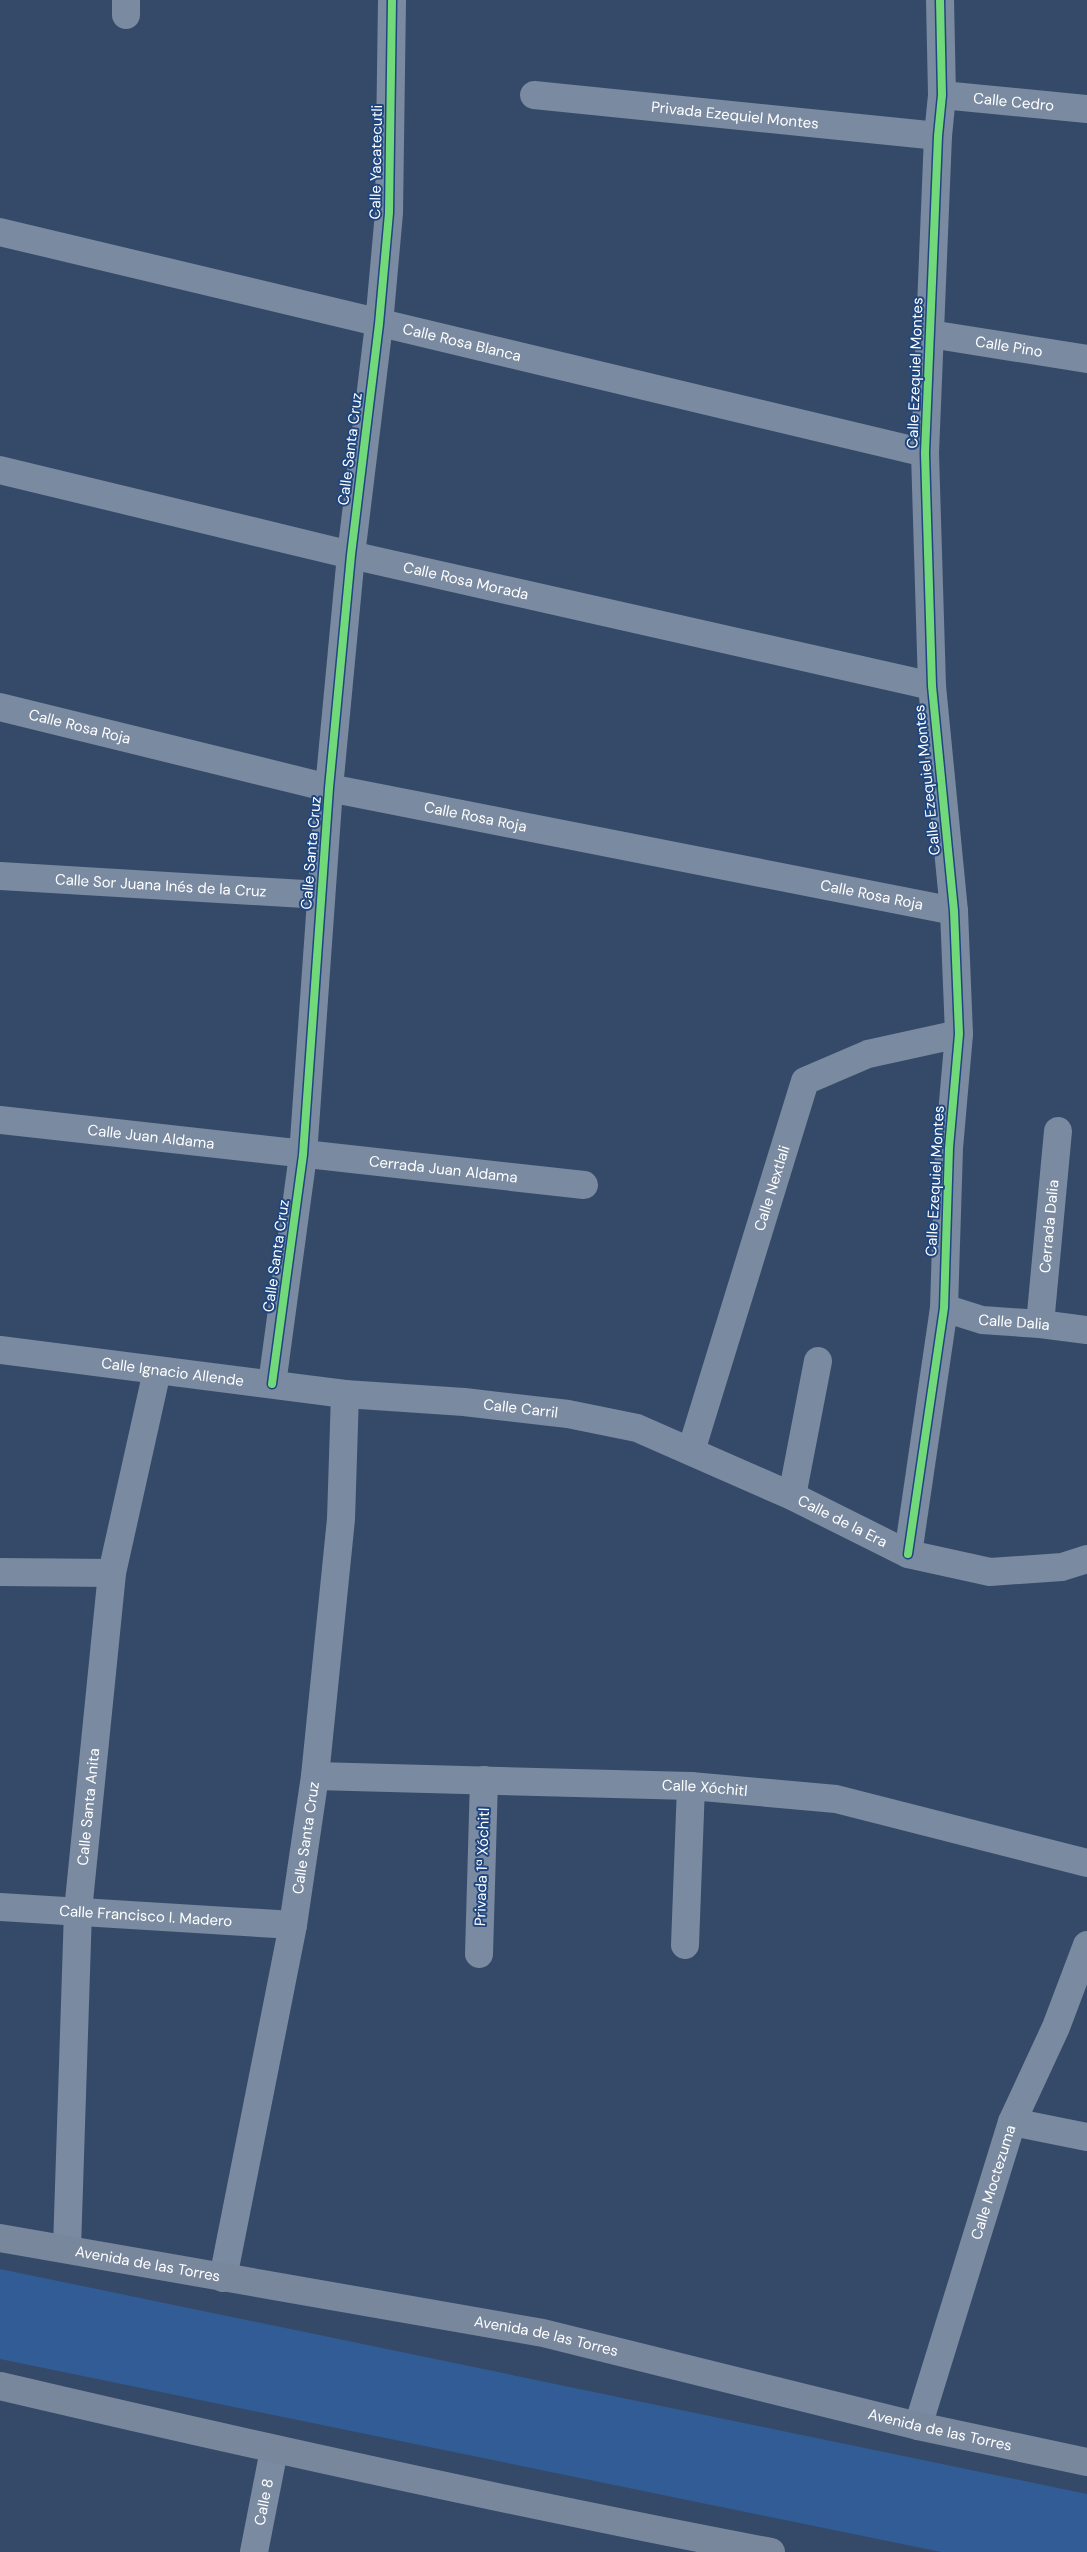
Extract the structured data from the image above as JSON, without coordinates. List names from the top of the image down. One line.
{"streets":{"main road":["Avenida de las Torres"],"street":["Calle Cedro","Privada Ezequiel Montes","Calle Yacatecutli","Calle Rosa Blanca","Calle Pino","Calle Ezequiel Montes","Calle Santa Cruz","Calle Rosa Morada","Calle Rosa Roja","Calle Sor Juana Inés de la Cruz","Calle Juan Aldama","Cerrada Juan Aldama","Calle Nextlali","Cerrada Dalia","Calle Dalia","Calle Ignacio Allende","Calle Carril","Calle de la Era","Calle Xóchitl","Calle Santa Anita","Privada 1ª Xóchitl","Calle Francisco I. Madero","Calle Moctezuma","Calle 8"]},"crossings":[["Calle Cedro","Calle Ezequiel Montes"],["Privada Ezequiel Montes","Calle Ezequiel Montes"],["Calle Yacatecutli","Calle Rosa Blanca"],["Calle Yacatecutli","Calle Santa Cruz"],["Calle Rosa Blanca","Calle Ezequiel Montes"],["Calle Rosa Blanca","Calle Santa Cruz"],["Calle Pino","Calle Ezequiel Montes"],["Calle Ezequiel Montes","Calle Rosa Morada"],["Calle Ezequiel Montes","Calle Rosa Roja"],["Calle Ezequiel Montes","Calle Nextlali"],["Calle Ezequiel Montes","Calle Dalia"],["Calle Ezequiel Montes","Calle de la Era"],["Calle Santa Cruz","Calle Rosa Morada"],["Calle Santa Cruz","Calle Rosa Roja"],["Calle Santa Cruz","Calle Sor Juana Inés de la Cruz"],["Calle Santa Cruz","Calle Juan Aldama"],["Calle Santa Cruz","Cerrada Juan Aldama"],["Calle Santa Cruz","Calle Ignacio Allende"],["Calle Santa Cruz","Calle Carril"],["Calle Santa Cruz","Calle Xóchitl"],["Calle Santa Cruz","Calle Francisco I. Madero"],["Calle Santa Cruz","Avenida de las Torres"],["Calle Juan Aldama","Cerrada Juan Aldama"],["Calle Nextlali","Calle Carril"],["Calle Nextlali","Calle de la Era"],["Cerrada Dalia","Calle Dalia"],["Calle Ignacio Allende","Calle Carril"],["Calle Ignacio Allende","Calle Santa Anita"],["Calle Carril","Calle de la Era"],["Calle Xóchitl","Privada 1ª Xóchitl"],["Calle Santa Anita","Calle Francisco I. Madero"],["Calle Santa Anita","Avenida de las Torres"],["Calle Moctezuma","Avenida de las Torres"]]}
